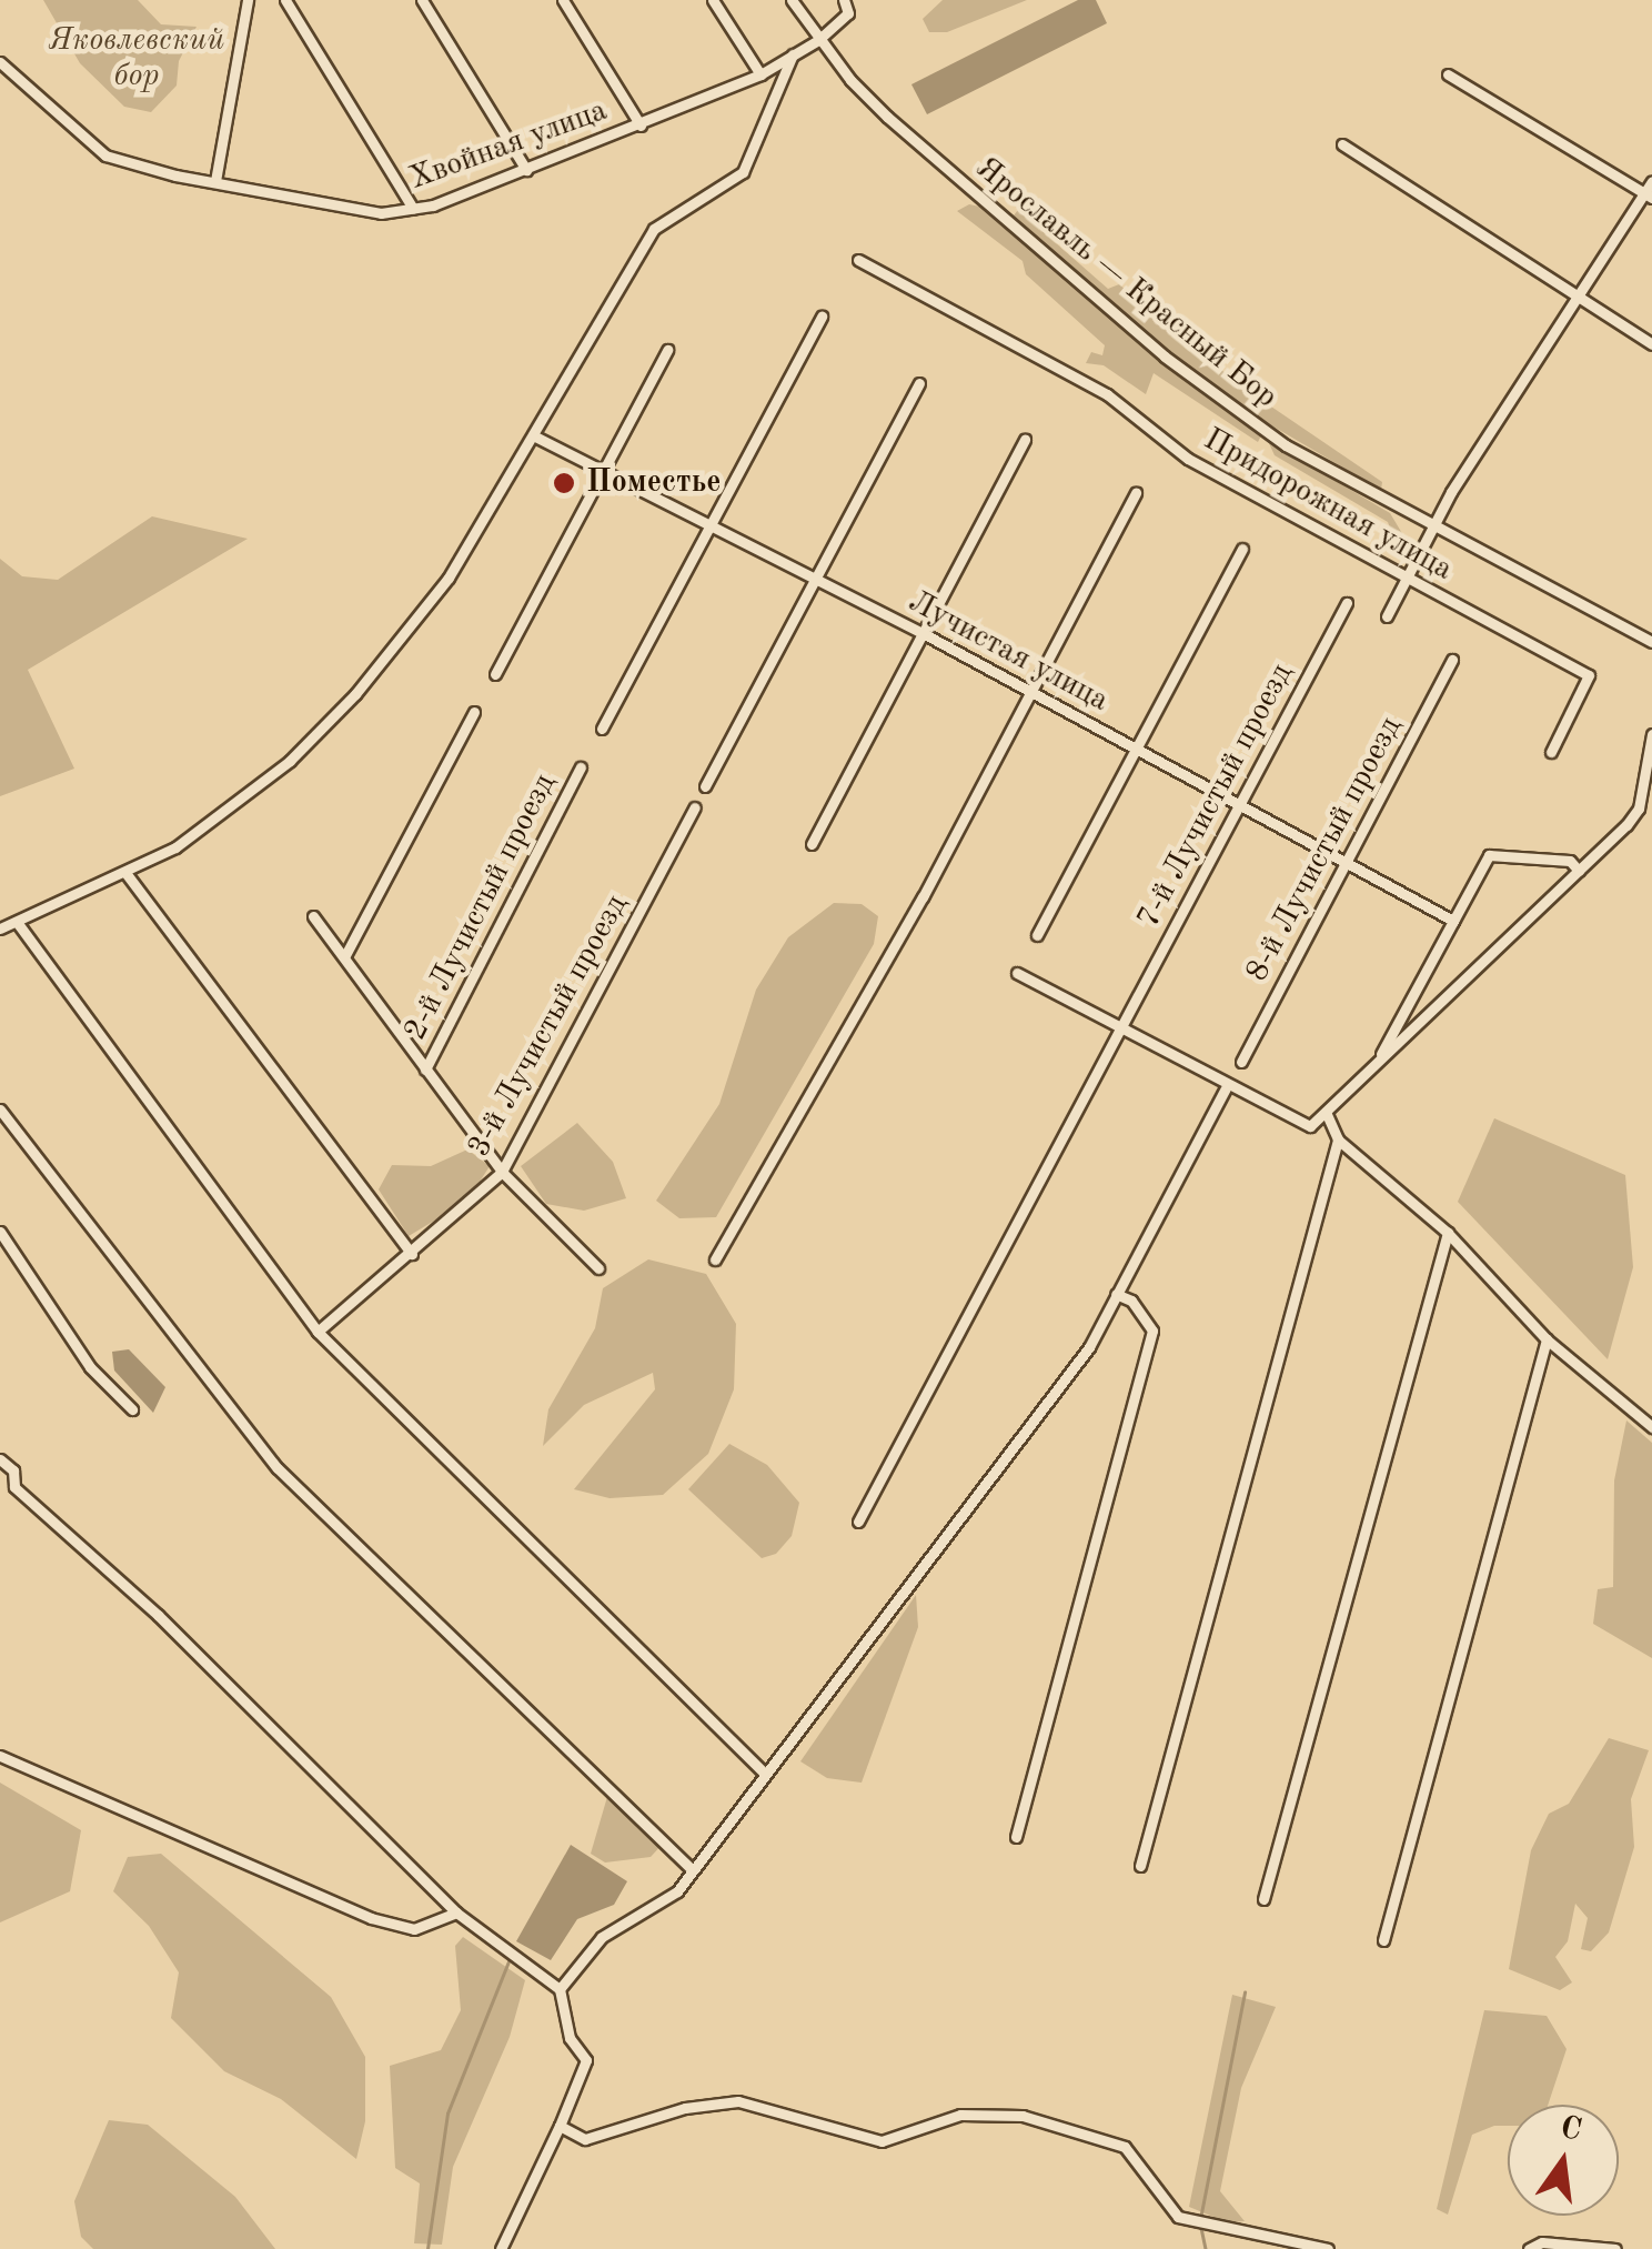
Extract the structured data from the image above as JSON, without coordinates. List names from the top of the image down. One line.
{"streets":{"street":["Хвойная улица","Ярославль — Красный Бор","Придорожная улица","Лучистая улица","7-й Лучистый проезд","8-й Лучистый проезд","2-й Лучистый проезд","3-й Лучистый проезд"]},"crossings":[["Хвойная улица","Ярославль — Красный Бор"],["Лучистая улица","7-й Лучистый проезд"],["Лучистая улица","8-й Лучистый проезд"]],"parks":["Яковлевский бор"],"places":["Поместье"],"north":"top"}
